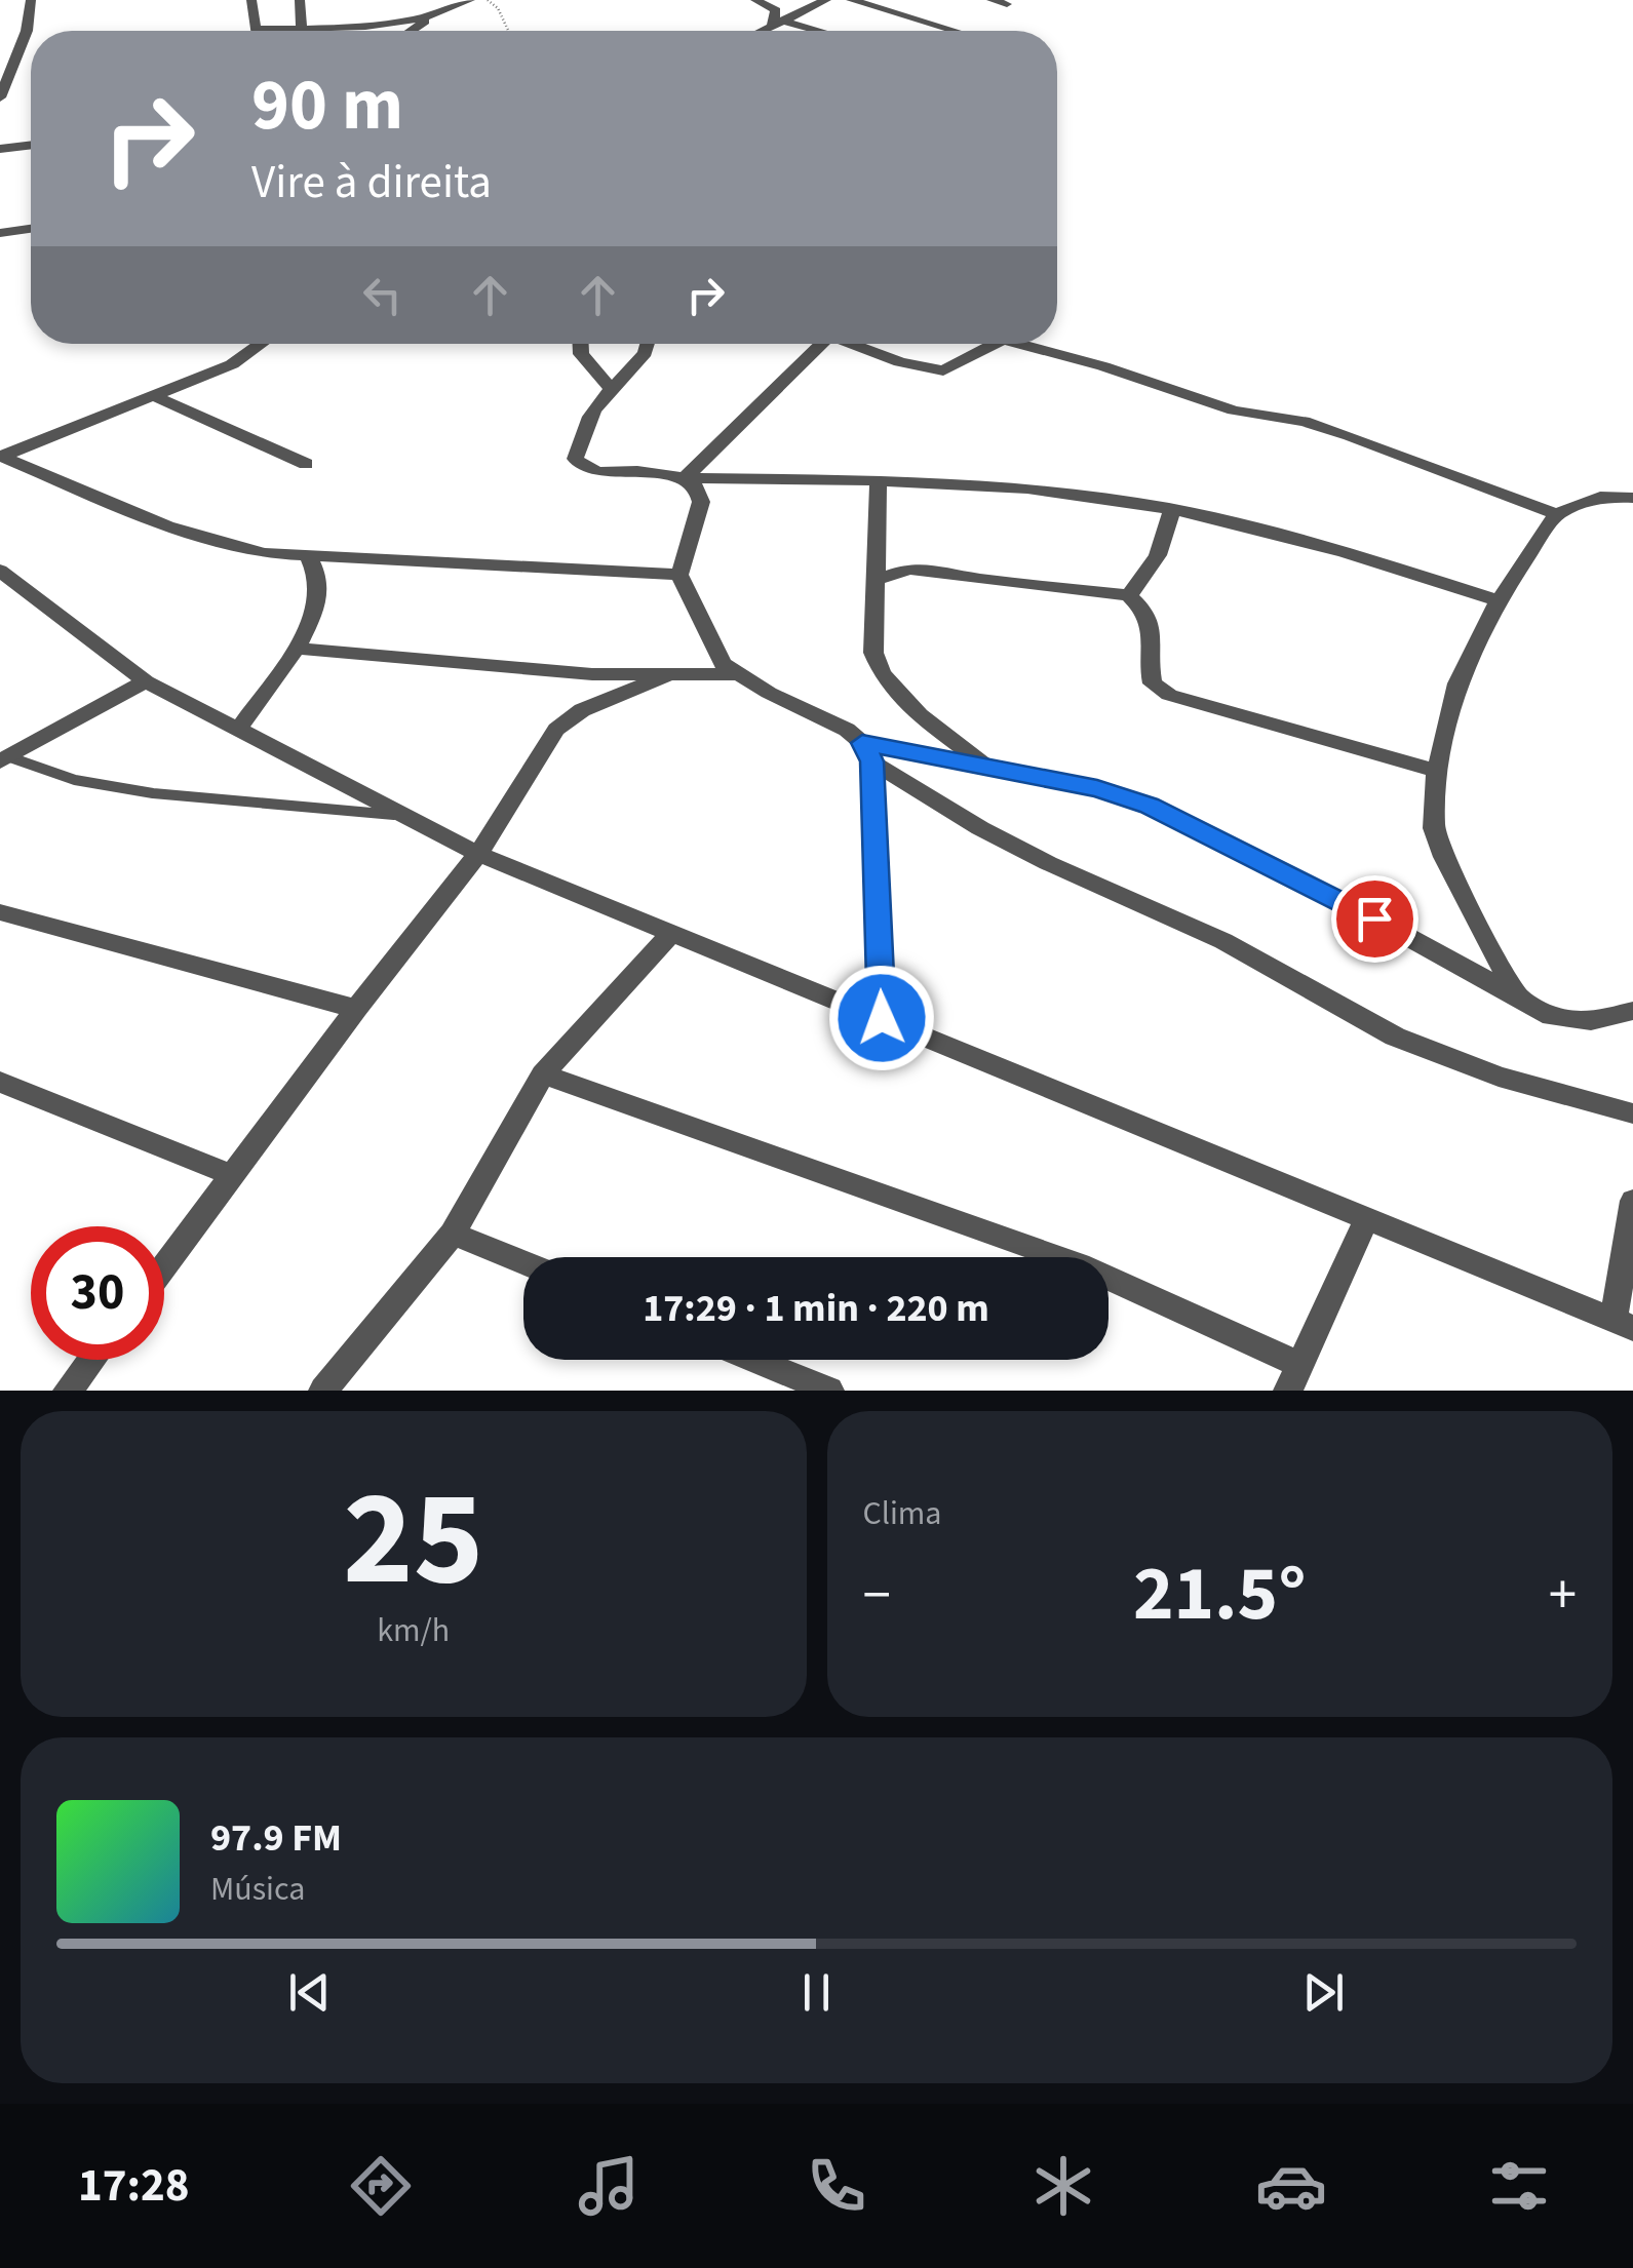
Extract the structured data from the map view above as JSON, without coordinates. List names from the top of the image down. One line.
{"page":{"turn":["90 m","Vire à direita"],"limit":"30","trip":"17:29 · 1 min · 220 m","tile":[["25","km/h"],"Clima"],"heat":["−","21.5°","+"],"song":["97.9 FM","Música"],"tabs":"17:28"}}
